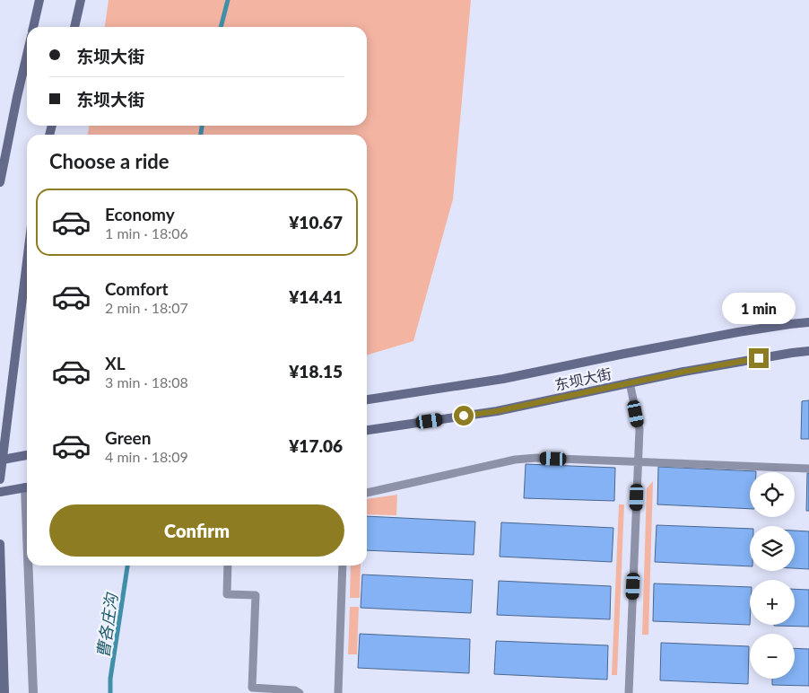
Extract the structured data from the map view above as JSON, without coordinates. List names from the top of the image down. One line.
{"streets":{"main road":["东坝大街"]},"water":["曹各庄沟"],"page":{"banner":["东坝大街","东坝大街"],"heading":"Choose a ride","list":[{"name":"Economy","note":"1 min · 18:06","value":"¥10.67"},{"name":"Comfort","note":"2 min · 18:07","value":"¥14.41"},{"name":"XL","note":"3 min · 18:08","value":"¥18.15"},{"name":"Green","note":"4 min · 18:09","value":"¥17.06"}],"bubble":"1 min","map_buttons":["+","−"],"buttons":"Confirm"}}
